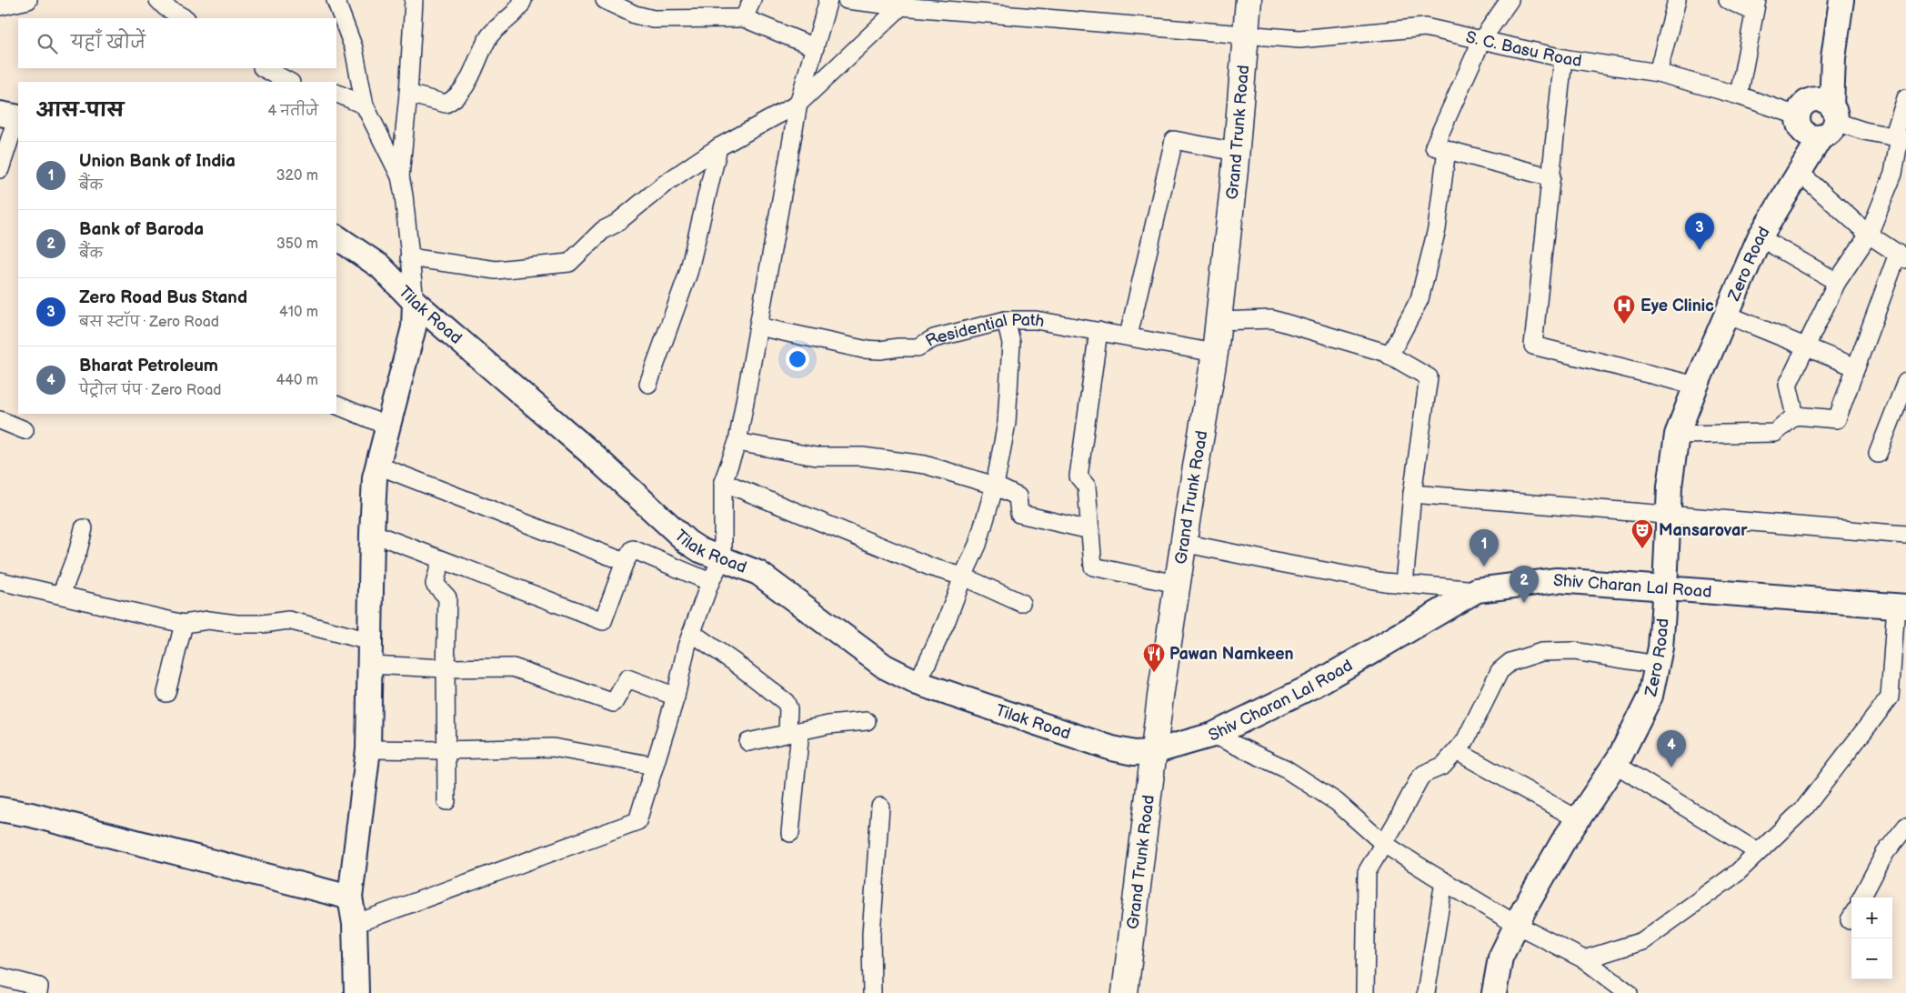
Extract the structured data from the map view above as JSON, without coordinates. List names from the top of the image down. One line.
{"streets":{"main road":["Grand Trunk Road","Zero Road","Tilak Road","Shiv Charan Lal Road"],"street":["S. C. Basu Road","Residential Path"]},"crossings":[["S. C. Basu Road","Grand Trunk Road"],["S. C. Basu Road","Zero Road"],["Grand Trunk Road","Tilak Road"],["Grand Trunk Road","Residential Path"],["Grand Trunk Road","Shiv Charan Lal Road"],["Zero Road","Shiv Charan Lal Road"],["Tilak Road","Shiv Charan Lal Road"]],"places":{"hospital":["Eye Clinic"],"theatre":["Mansarovar"],"restaurant":["Pawan Namkeen"]},"page":{"search":"यहाँ खोजें","heading":["आस-पास","4 नतीजे"],"list":[{"mark":"1","name":"Union Bank of India","note":"बैंक","value":"320 m"},{"mark":"2","name":"Bank of Baroda","note":"बैंक","value":"350 m"},{"mark":"3","name":"Zero Road Bus Stand","note":"बस स्टॉप · Zero Road","value":"410 m"},{"mark":"4","name":"Bharat Petroleum","note":"पेट्रोल पंप · Zero Road","value":"440 m"}],"pins":["3","1","2","4"],"map_buttons":["+","−"]}}
